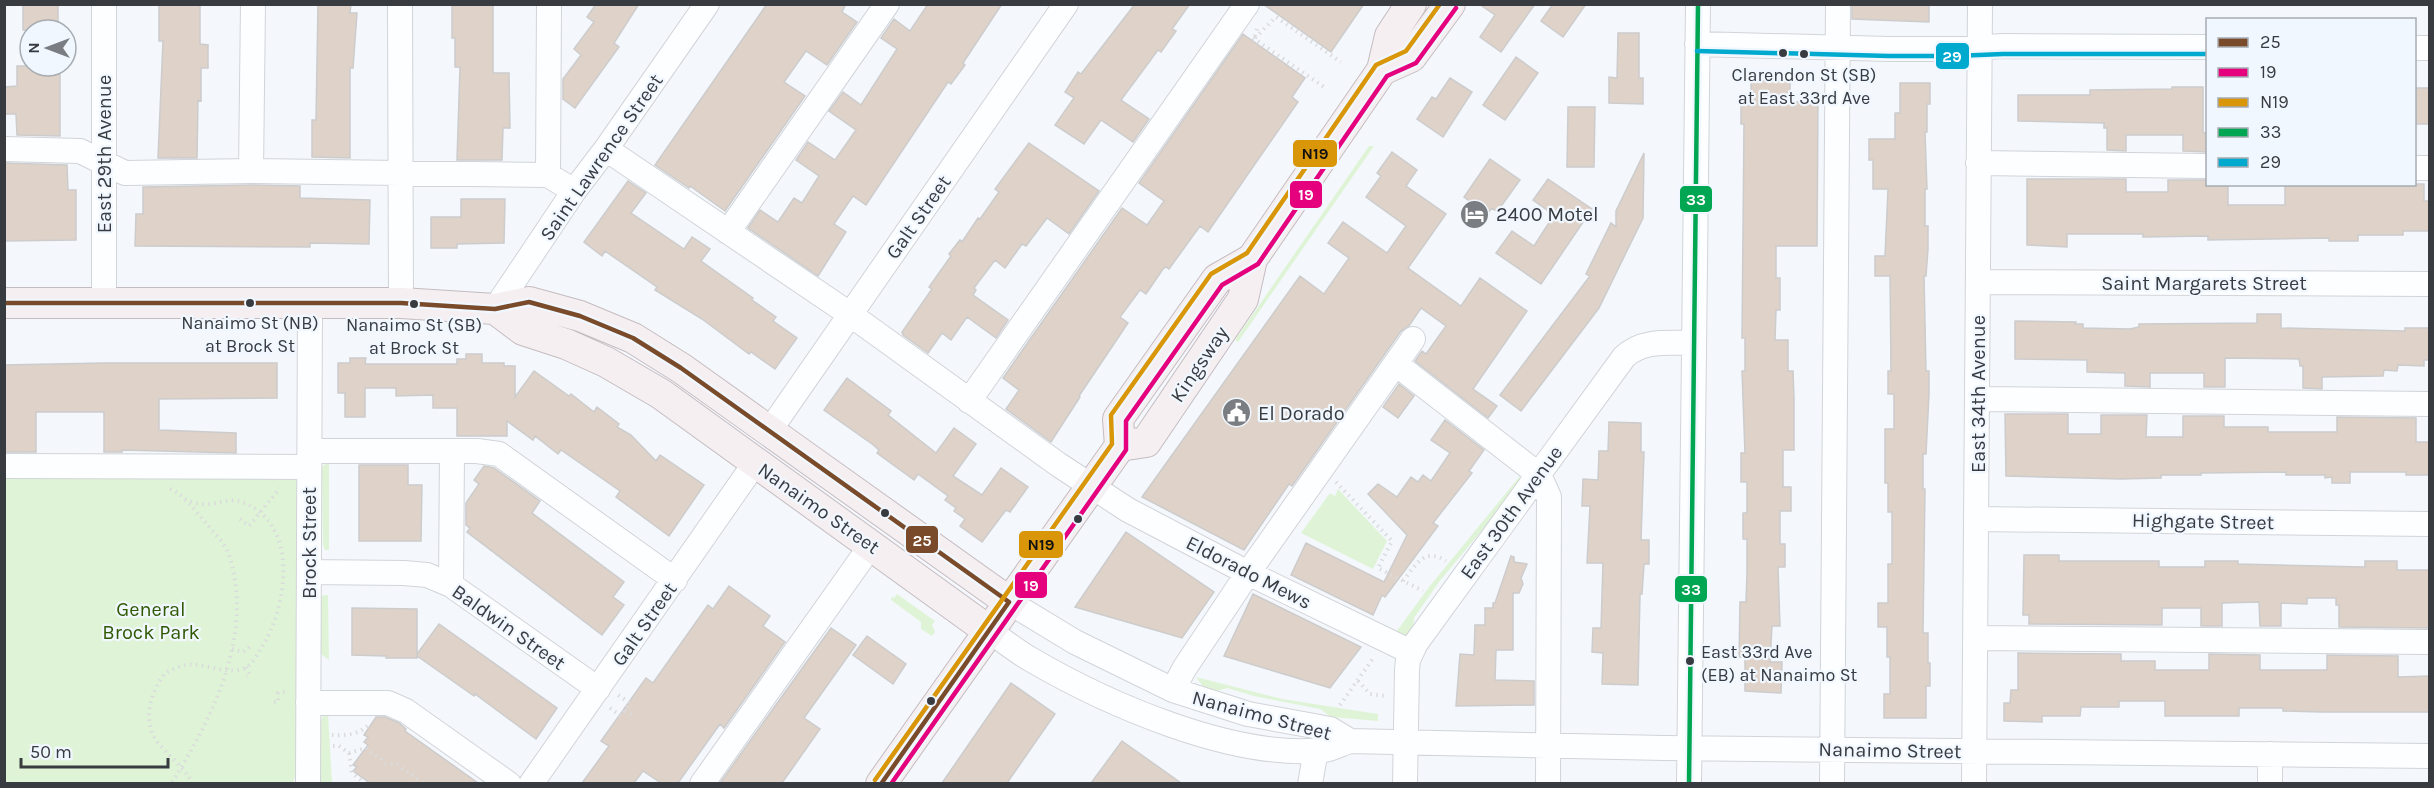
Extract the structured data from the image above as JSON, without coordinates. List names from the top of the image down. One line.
{"streets":{"main road":["Kingsway","Nanaimo Street"],"street":["East 29th Avenue","Saint Lawrence Street","Galt Street","Saint Margarets Street","East 34th Avenue","East 30th Avenue","Highgate Street","Brock Street","Eldorado Mews","Baldwin Street"]},"crossings":[["East 29th Avenue","Nanaimo Street"],["Saint Lawrence Street","Nanaimo Street"],["Saint Lawrence Street","Eldorado Mews"],["Galt Street","Nanaimo Street"],["Galt Street","Eldorado Mews"],["Galt Street","Baldwin Street"],["Saint Margarets Street","East 34th Avenue"],["Kingsway","Nanaimo Street"],["Kingsway","Eldorado Mews"],["East 34th Avenue","Nanaimo Street"],["East 34th Avenue","Highgate Street"],["Nanaimo Street","East 30th Avenue"],["Nanaimo Street","Brock Street"],["East 30th Avenue","Eldorado Mews"],["Brock Street","Baldwin Street"]],"parks":["General Brock Park"],"places":{"other":["Clarendon St (SB) at East 33rd Ave","Nanaimo St (NB) at Brock St","Nanaimo St (SB) at Brock St","East 33rd Ave (EB) at Nanaimo St"],"hotel":["2400 Motel"],"public building":["El Dorado"]},"lines":["transit line N19","transit line 33","transit line 19","transit line 29","transit line 25"],"legend":["25","19","N19","33","29"],"scale_bar":"50 m","north":"left"}
